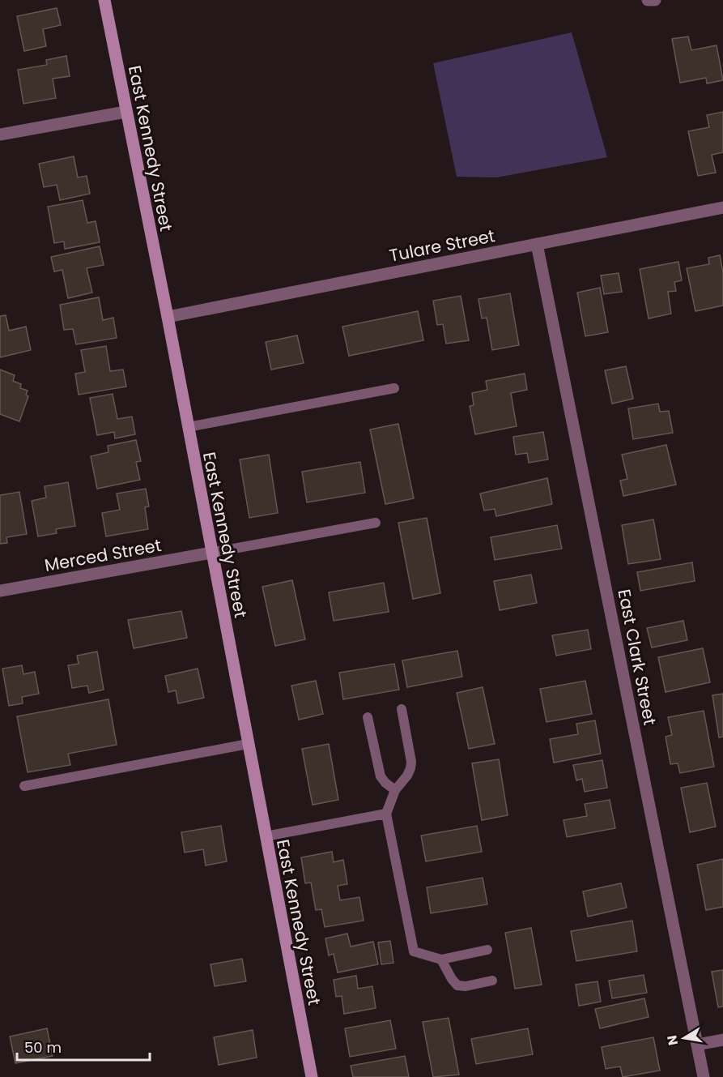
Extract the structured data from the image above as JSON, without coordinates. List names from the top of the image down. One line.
{"streets":{"street":["East Kennedy Street","Tulare Street","Merced Street","East Clark Street"]},"crossings":[["East Kennedy Street","Tulare Street"],["East Kennedy Street","Merced Street"],["Tulare Street","East Clark Street"]],"scale_bar":"50 m","north":"left"}
